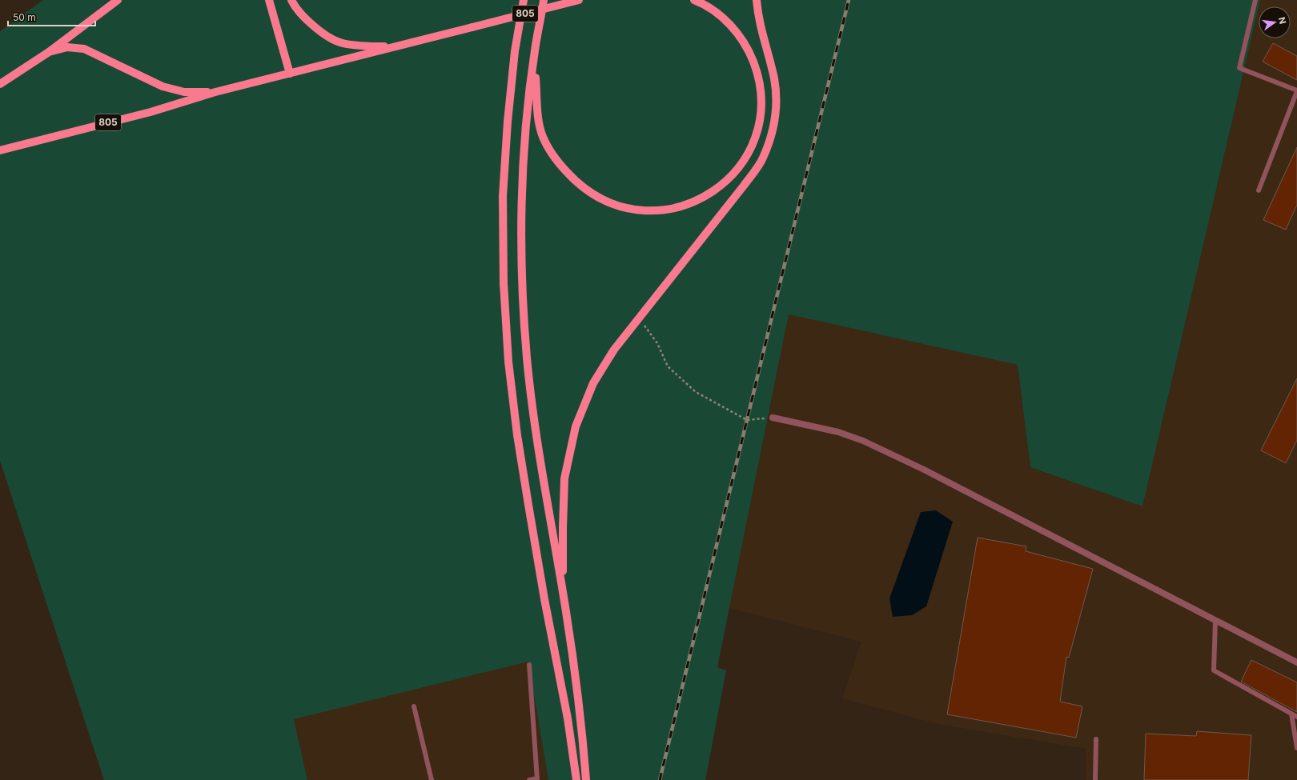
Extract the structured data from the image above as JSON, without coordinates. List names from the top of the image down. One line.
{"streets":{"main road":["805"]},"scale_bar":"50 m","north":"right"}
